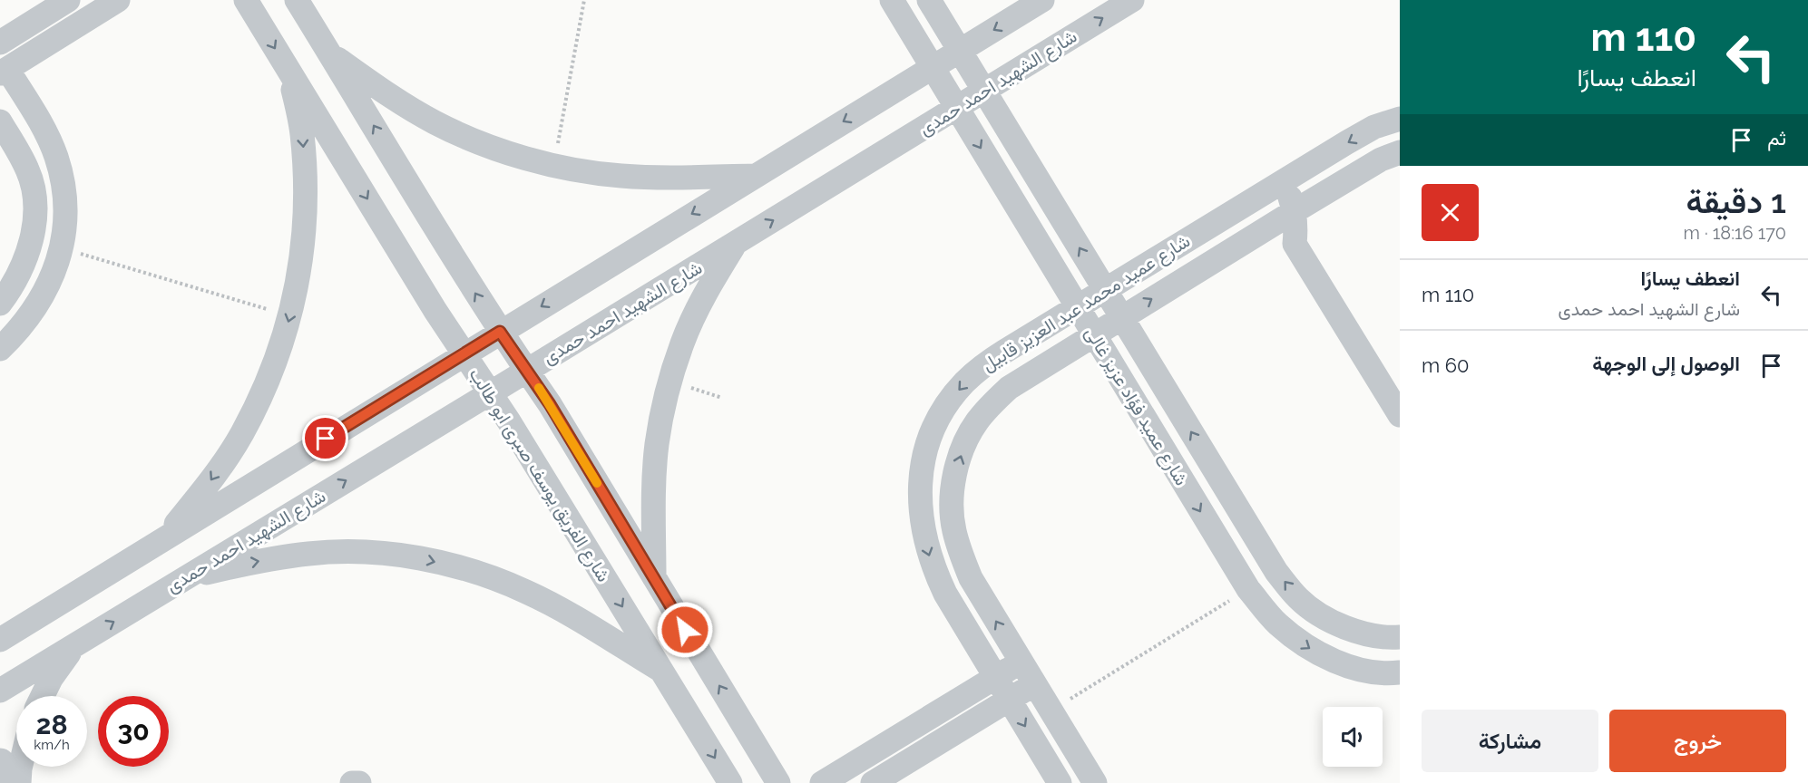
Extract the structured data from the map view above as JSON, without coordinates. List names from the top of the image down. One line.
{"streets":{"street":["شارع الشهيد احمد حمدى","شارع عميد محمد عبد العزيز قابيل","شارع عميد فؤاد عزيز غالى","شارع الفريق يوسف صبرى ابو طالب"]},"crossings":[["شارع الشهيد احمد حمدى","شارع عميد فؤاد عزيز غالى"],["شارع الشهيد احمد حمدى","شارع الفريق يوسف صبرى ابو طالب"],["شارع عميد محمد عبد العزيز قابيل","شارع عميد فؤاد عزيز غالى"]],"page":{"turn":["110 m","انعطف يسارًا"],"then":"ثم","heading":["1 دقيقة","170 m · 18:16"],"list":[{"name":"انعطف يسارًا","note":"شارع الشهيد احمد حمدى","value":"110 m"},{"name":"الوصول إلى الوجهة","value":"60 m"}],"speed":"28 km/h","limit":"30","buttons":["خروج","مشاركة"]}}
